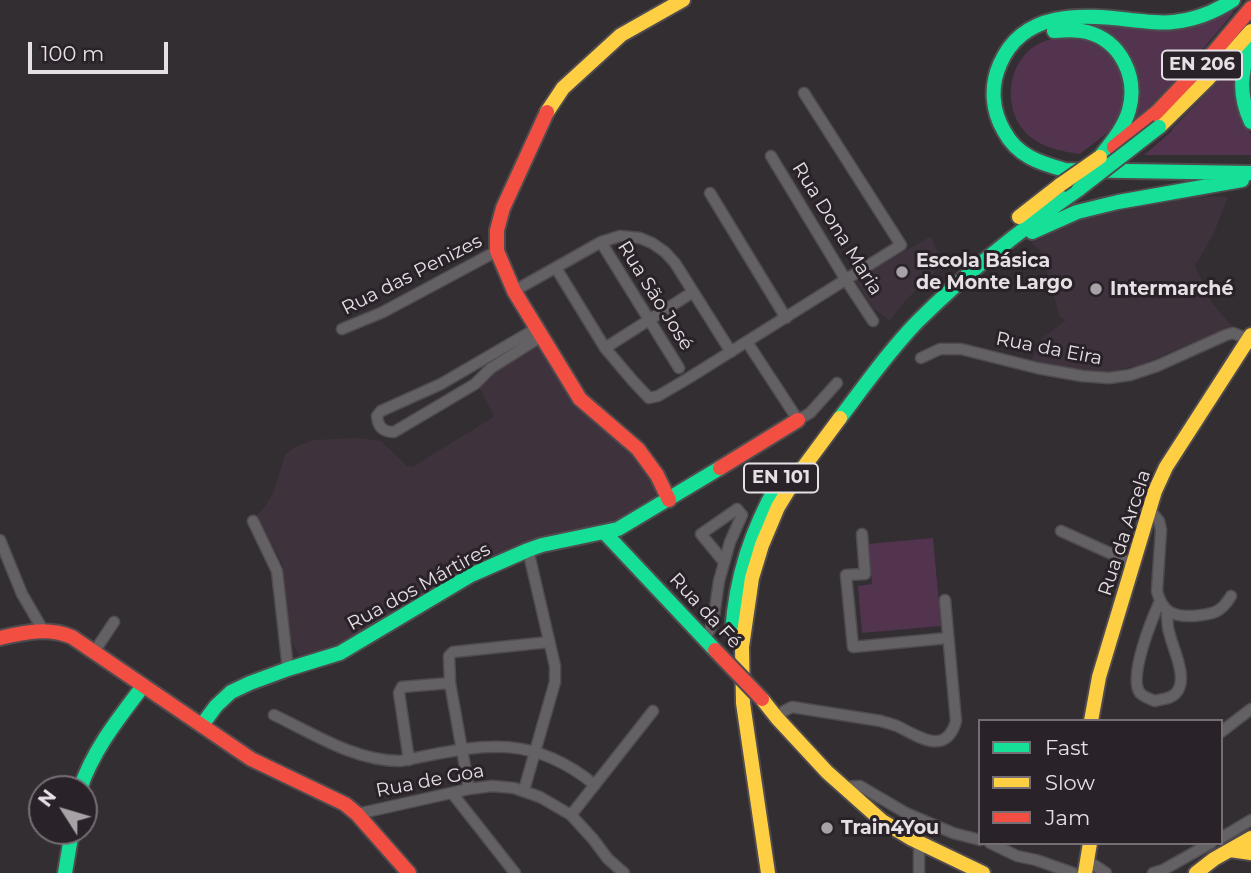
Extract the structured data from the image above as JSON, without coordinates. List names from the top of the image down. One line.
{"streets":{"main road":["EN 206","EN 101","Rua da Arcela","Rua dos Mártires","Rua da Fé"],"street":["Rua Dona Maria","Rua das Penizes","Rua São José","Rua da Eira","Rua de Goa"]},"crossings":[["EN 206","EN 101"],["Rua da Eira","Rua da Arcela"],["Rua dos Mártires","Rua da Fé"]],"places":["Escola Básica de Monte Largo","Intermarché","Train4You"],"legend":["Fast","Slow","Jam"],"scale_bar":"100 m","north":"top left"}
